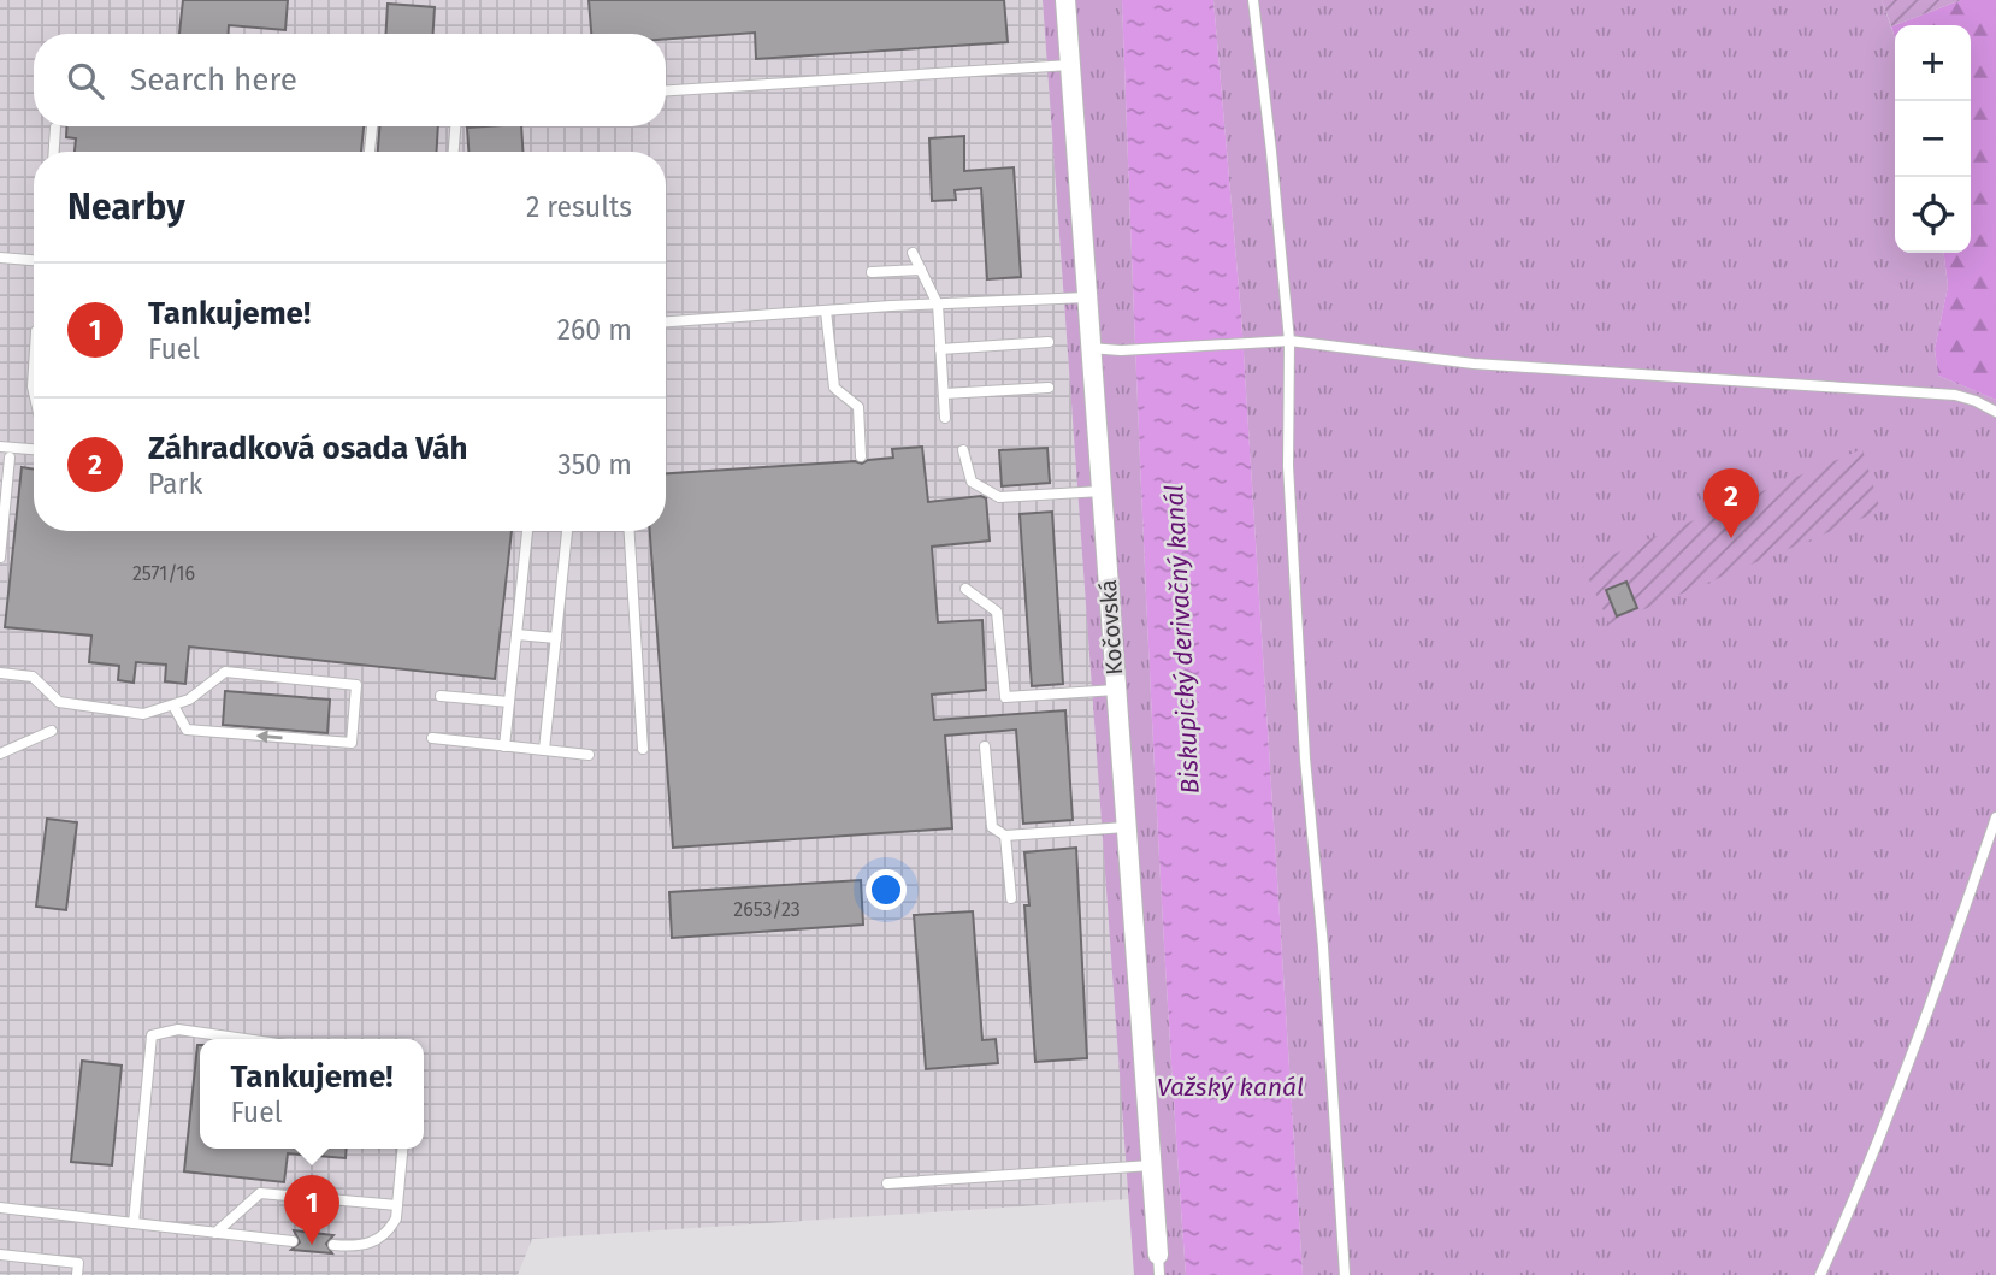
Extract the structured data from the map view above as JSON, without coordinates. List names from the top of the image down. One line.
{"streets":{"street":["Kočovská"]},"water":["Biskupický derivačný kanál","Važský kanál"],"house_numbers":["2571/16","2653/23"],"page":{"map_buttons":["+","−"],"search":"Search here","heading":["Nearby","2 results"],"list":[{"mark":"1","name":"Tankujeme!","note":"Fuel","value":"260 m"},{"mark":"2","name":"Záhradková osada Váh","note":"Park","value":"350 m"}],"pins":["2","1"],"popup":["Tankujeme!","Fuel"]}}
